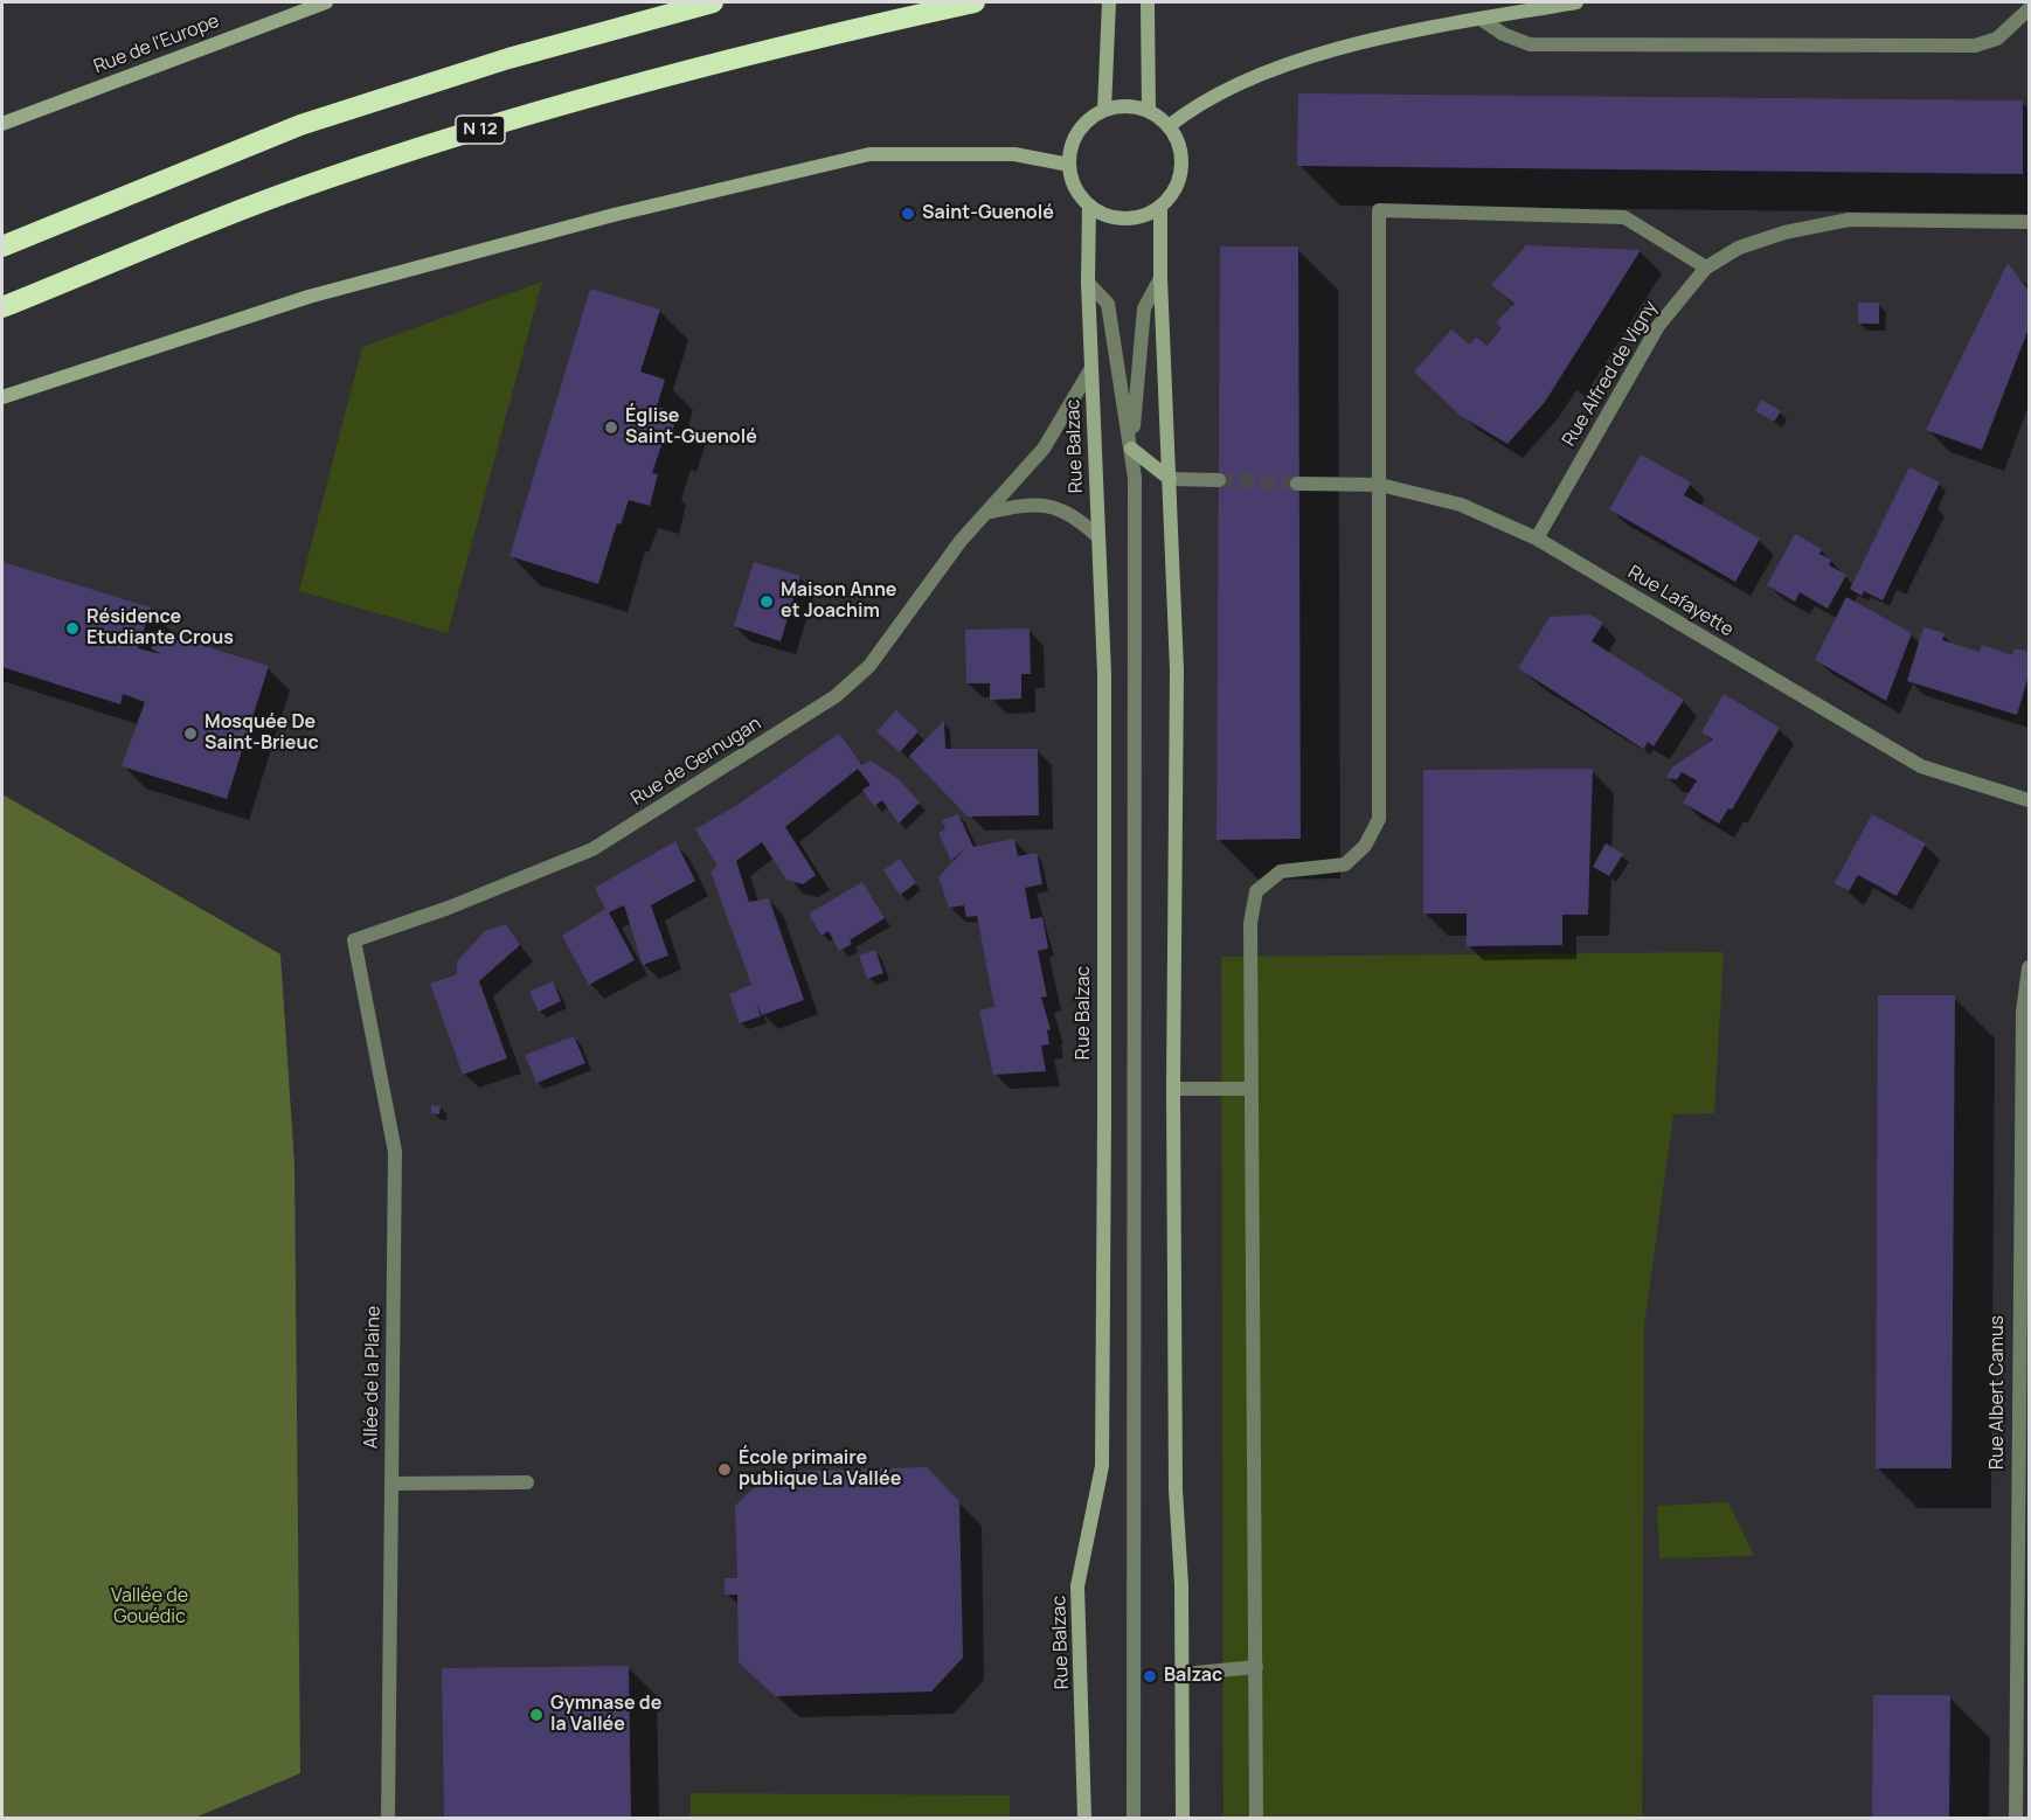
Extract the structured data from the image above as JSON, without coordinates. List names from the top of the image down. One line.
{"streets":{"highway":["N 12"],"street":["Rue de l'Europe","Rue Alfred de Vigny","Rue Balzac","Rue Lafayette","Rue de Gernugan","Allée de la Plaine","Rue Albert Camus"]},"crossings":[["Rue Alfred de Vigny","Rue Lafayette"],["Rue Balzac","Rue de Gernugan"],["Rue de Gernugan","Allée de la Plaine"]],"parks":["Vallée de Gouédic"],"places":["Saint-Guenolé","Église Saint-Guenolé","Maison Anne et Joachim","Résidence Etudiante Crous","Mosquée De Saint-Brieuc","École primaire publique La Vallée","Balzac","Gymnase de la Vallée"]}
